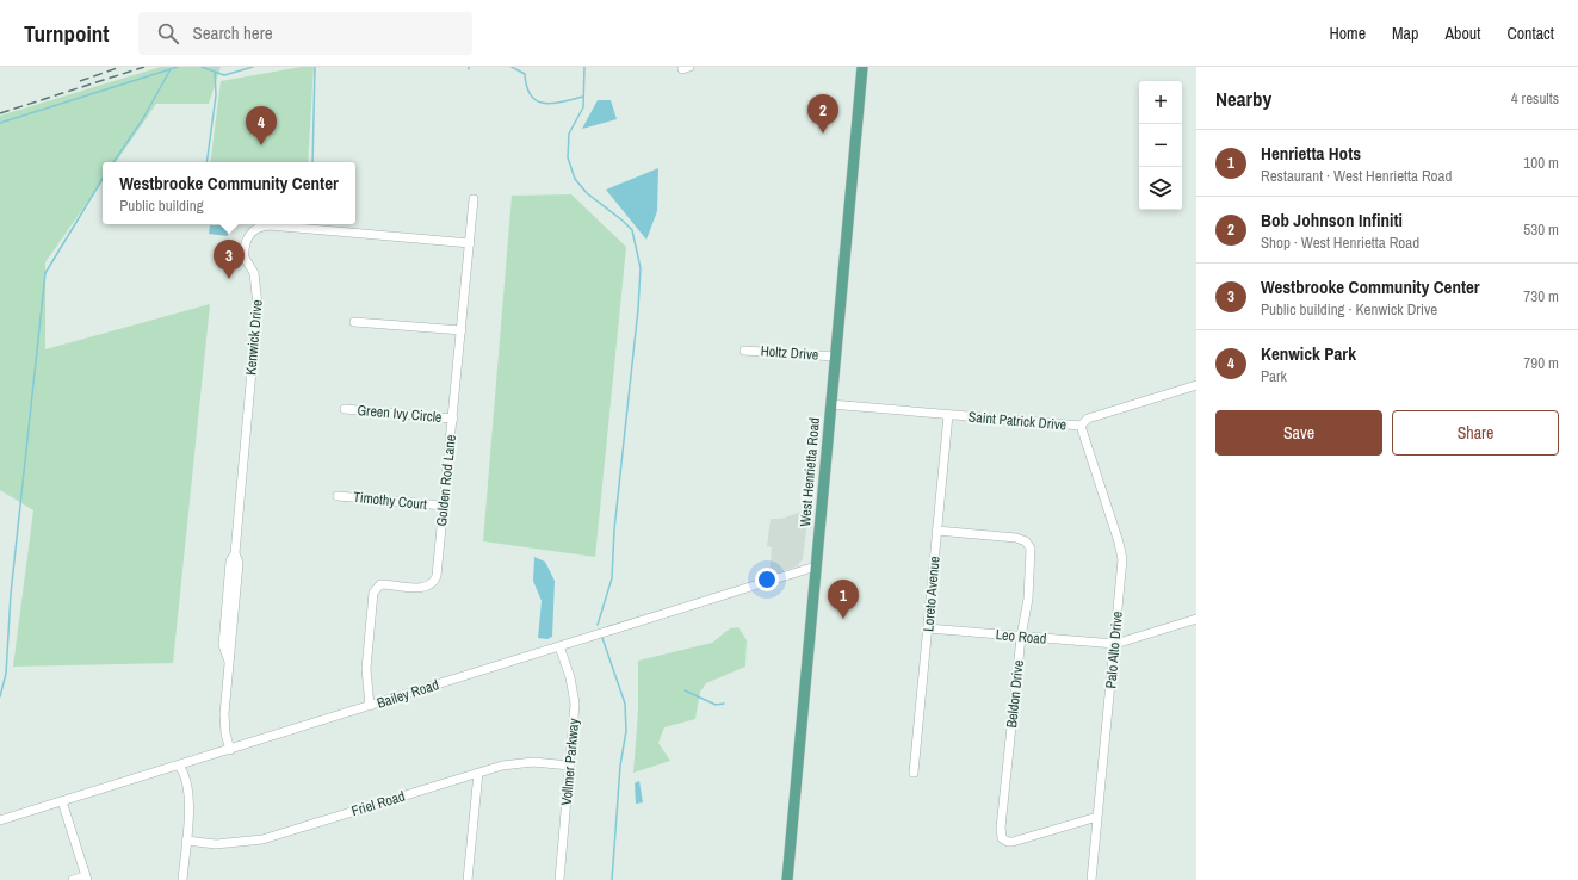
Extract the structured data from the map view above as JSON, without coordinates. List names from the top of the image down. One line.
{"streets":{"main road":["West Henrietta Road"],"street":["Kenwick Drive","Holtz Drive","Green Ivy Circle","Saint Patrick Drive","Golden Rod Lane","Timothy Court","Loreto Avenue","Leo Road","Palo Alto Drive","Bailey Road","Beldon Drive","Vollmer Parkway","Friel Road"]},"crossings":[["Kenwick Drive","Golden Rod Lane"],["Kenwick Drive","Bailey Road"],["Holtz Drive","West Henrietta Road"],["Green Ivy Circle","Golden Rod Lane"],["Saint Patrick Drive","West Henrietta Road"],["Saint Patrick Drive","Loreto Avenue"],["Saint Patrick Drive","Palo Alto Drive"],["West Henrietta Road","Bailey Road"],["Golden Rod Lane","Timothy Court"],["Golden Rod Lane","Bailey Road"],["Loreto Avenue","Leo Road"],["Loreto Avenue","Beldon Drive"],["Leo Road","Palo Alto Drive"],["Leo Road","Beldon Drive"],["Palo Alto Drive","Beldon Drive"],["Bailey Road","Vollmer Parkway"],["Vollmer Parkway","Friel Road"]],"page":{"header":"Turnpoint","search":"Search here","nav":["Home","Map","About","Contact"],"heading":["Nearby","4 results"],"map_buttons":["+","−"],"pins":["2","4","3","1"],"list":[{"mark":"1","name":"Henrietta Hots","note":"Restaurant · West Henrietta Road","value":"100 m"},{"mark":"2","name":"Bob Johnson Infiniti","note":"Shop · West Henrietta Road","value":"530 m"},{"mark":"3","name":"Westbrooke Community Center","note":"Public building · Kenwick Drive","value":"730 m"},{"mark":"4","name":"Kenwick Park","note":"Park","value":"790 m"}],"popup":["Westbrooke Community Center","Public building"],"buttons":["Save","Share"]}}
